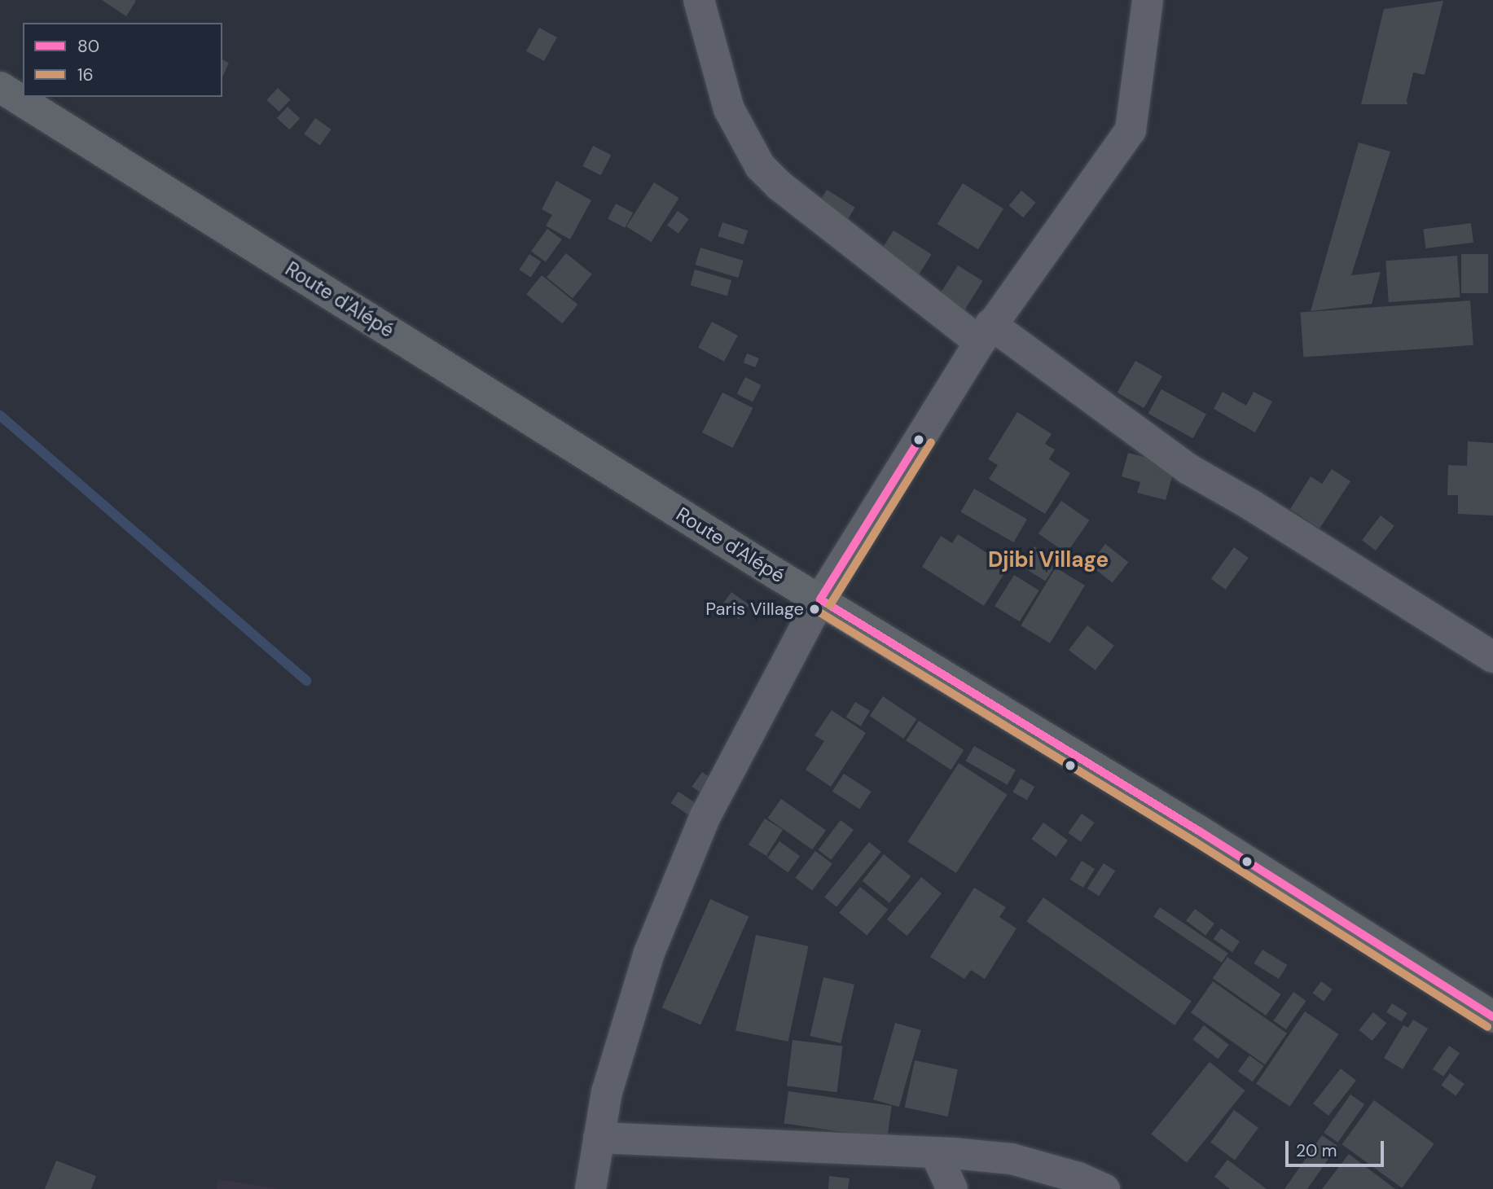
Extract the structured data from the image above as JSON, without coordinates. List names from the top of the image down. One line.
{"streets":{"main road":["Route d'Alépé"]},"districts":["Djibi Village"],"places":["Paris Village"],"lines":["transit line 80","transit line 16"],"legend":["80","16"],"scale_bar":"20 m"}
